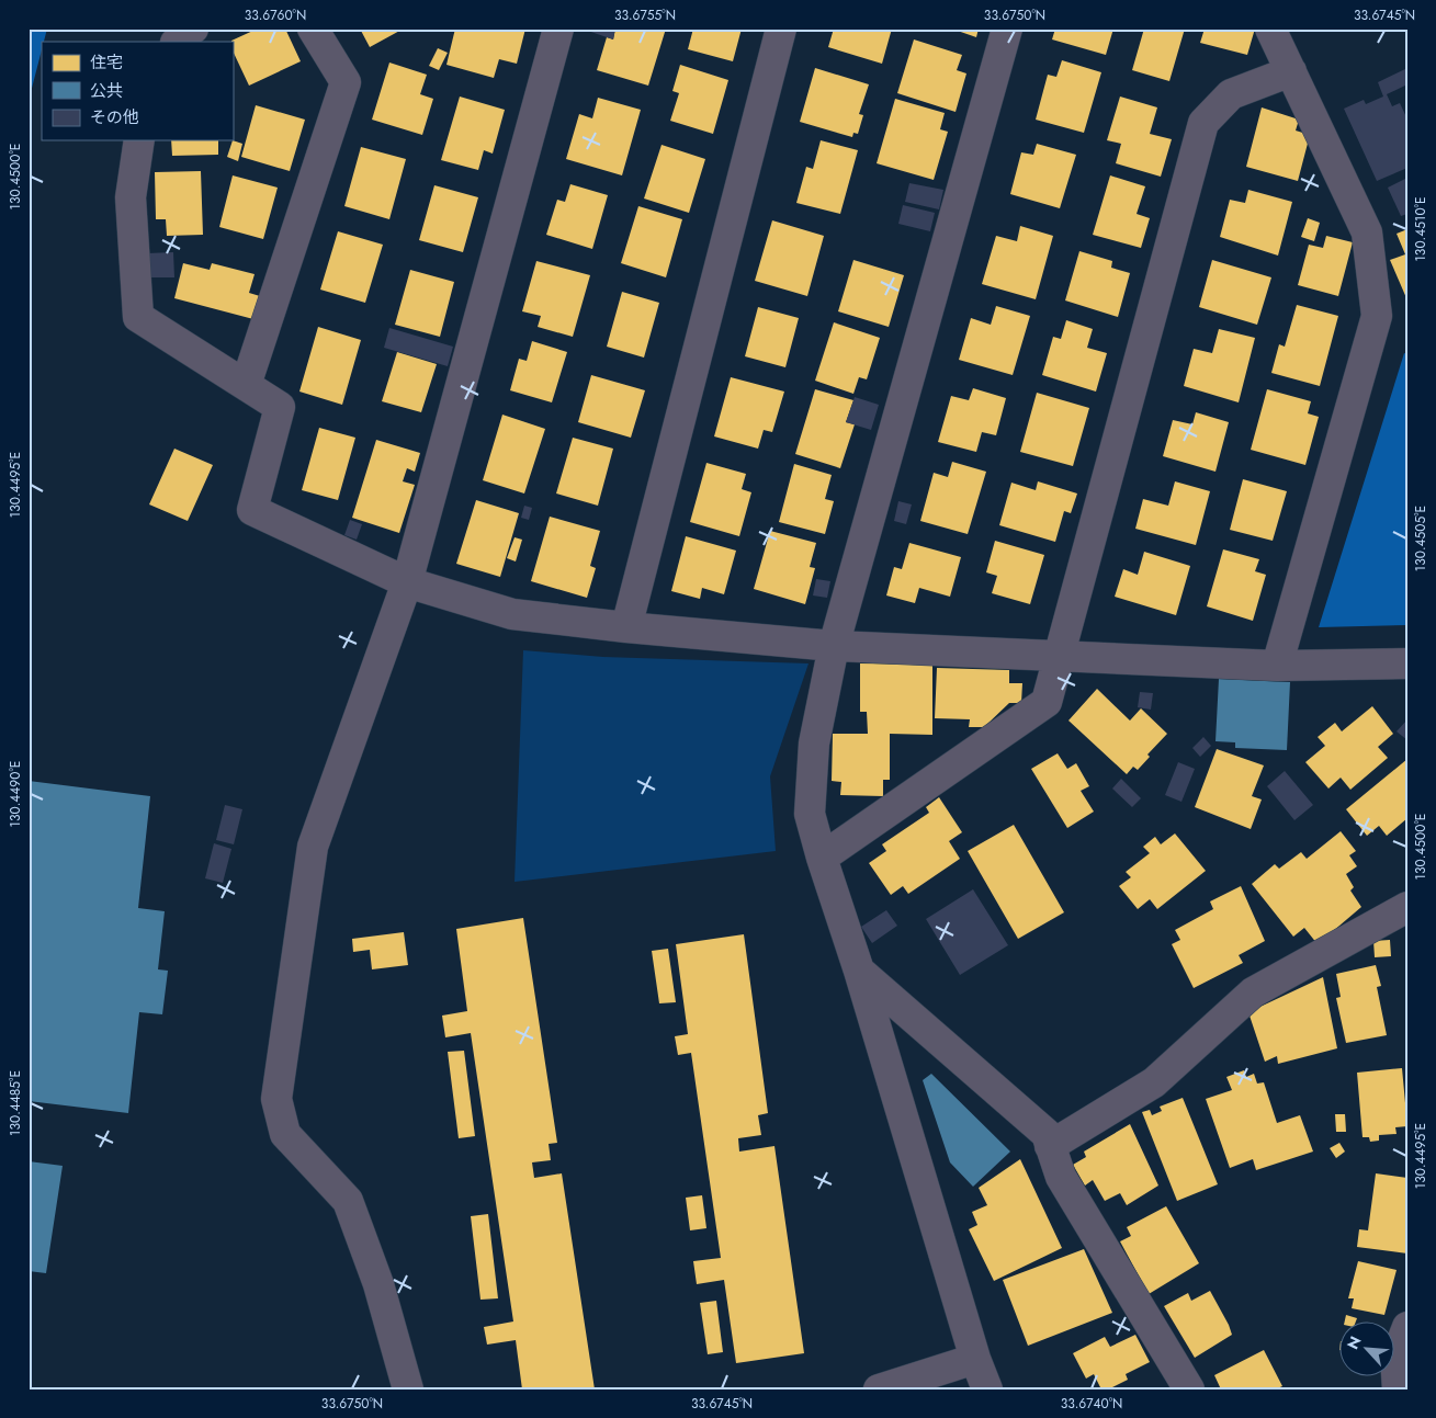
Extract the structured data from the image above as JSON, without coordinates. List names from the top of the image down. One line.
{"legend":["住宅","公共","その他"],"north":"top left","coordinates":["33.6760°N","33.6755°N","33.6750°N","33.6745°N","130.4500°E","130.4510°E","130.4495°E","130.4505°E","130.4490°E","130.4485°E","33.6740°N"]}
